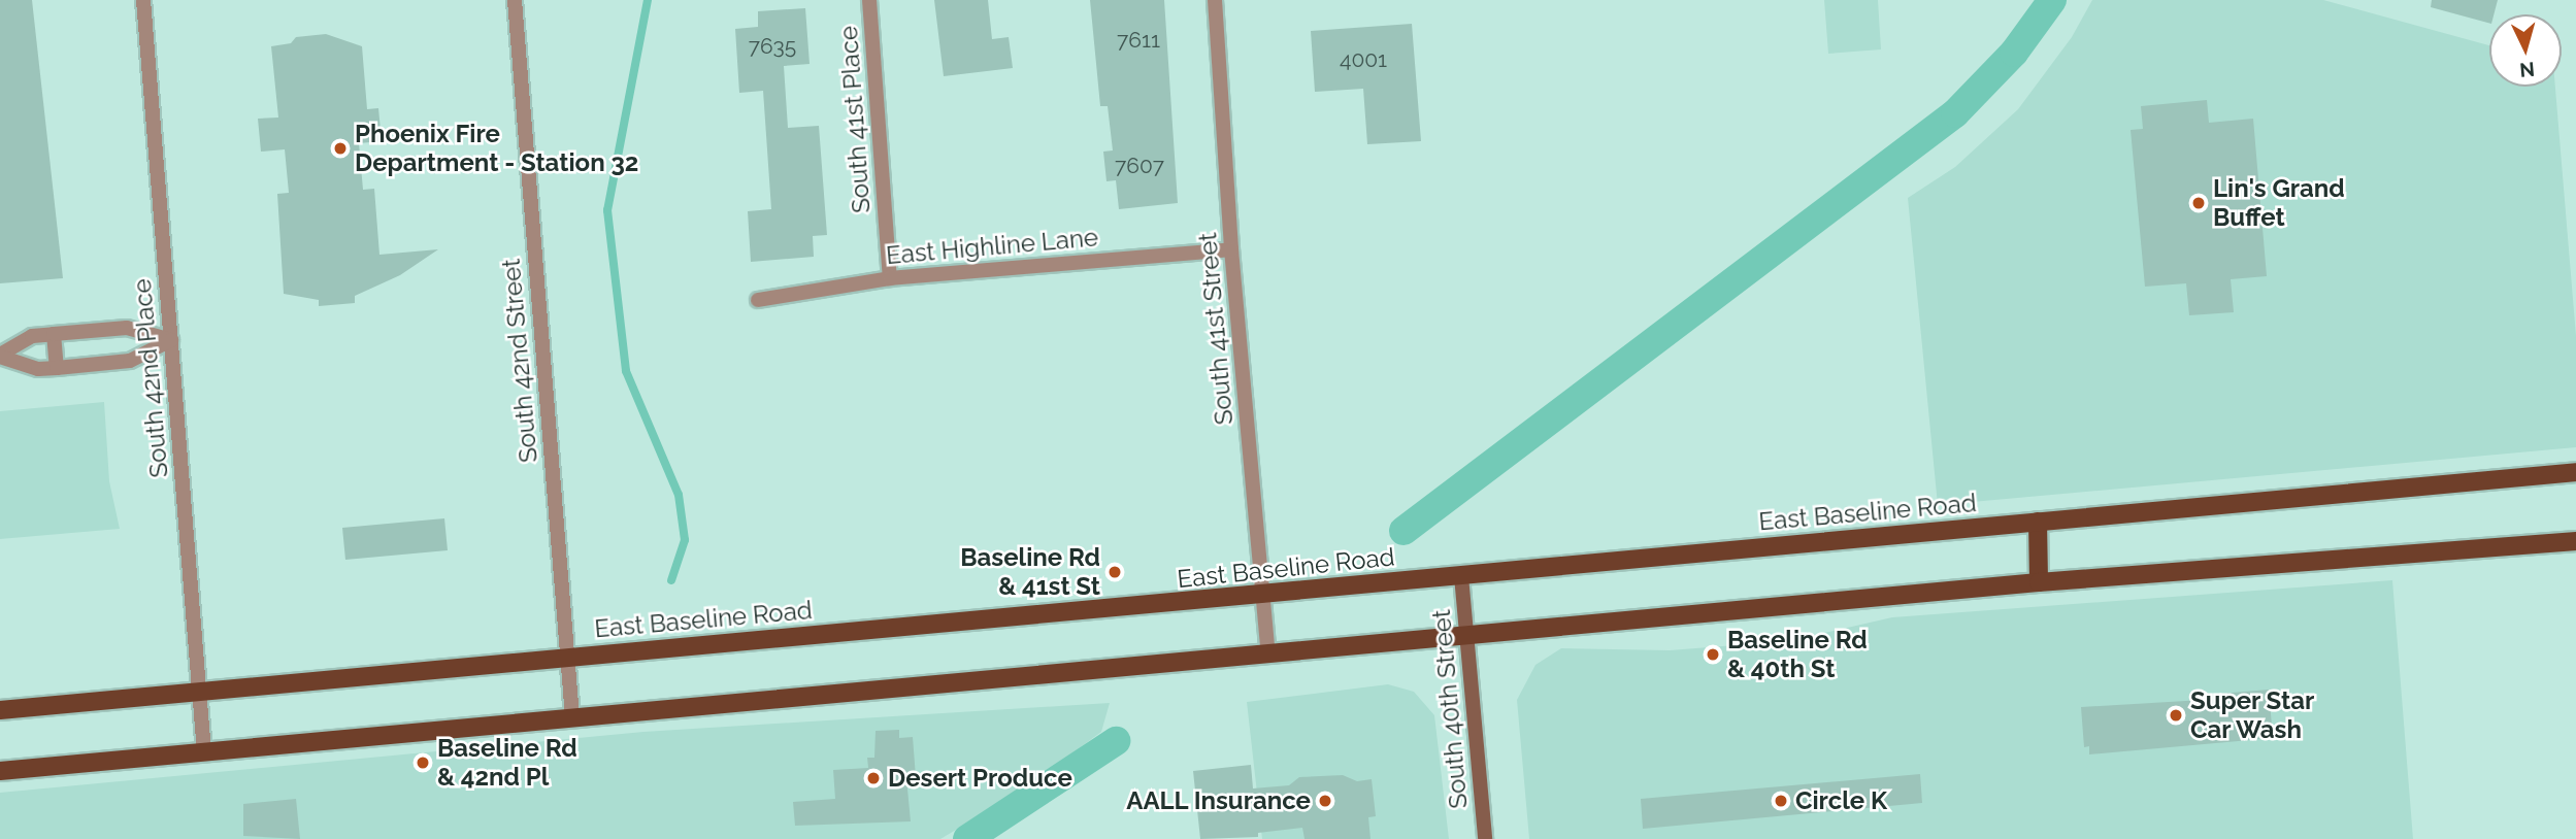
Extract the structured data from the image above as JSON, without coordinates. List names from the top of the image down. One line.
{"streets":{"main road":["East Baseline Road","South 40th Street"],"street":["South 41st Place","East Highline Lane","South 41st Street","South 42nd Street","South 42nd Place"]},"crossings":[["South 41st Place","East Highline Lane"],["East Highline Lane","South 41st Street"],["South 41st Street","East Baseline Road"],["South 42nd Street","East Baseline Road"],["South 42nd Place","East Baseline Road"],["East Baseline Road","South 40th Street"]],"places":["Phoenix Fire Department - Station 32","Lin's Grand Buffet","Baseline Rd & 41st St","Baseline Rd & 40th St","Super Star Car Wash","Baseline Rd & 42nd Pl","Desert Produce","AALL Insurance","Circle K"],"house_numbers":["7611","7635","4001","7607"],"north":"bottom"}
